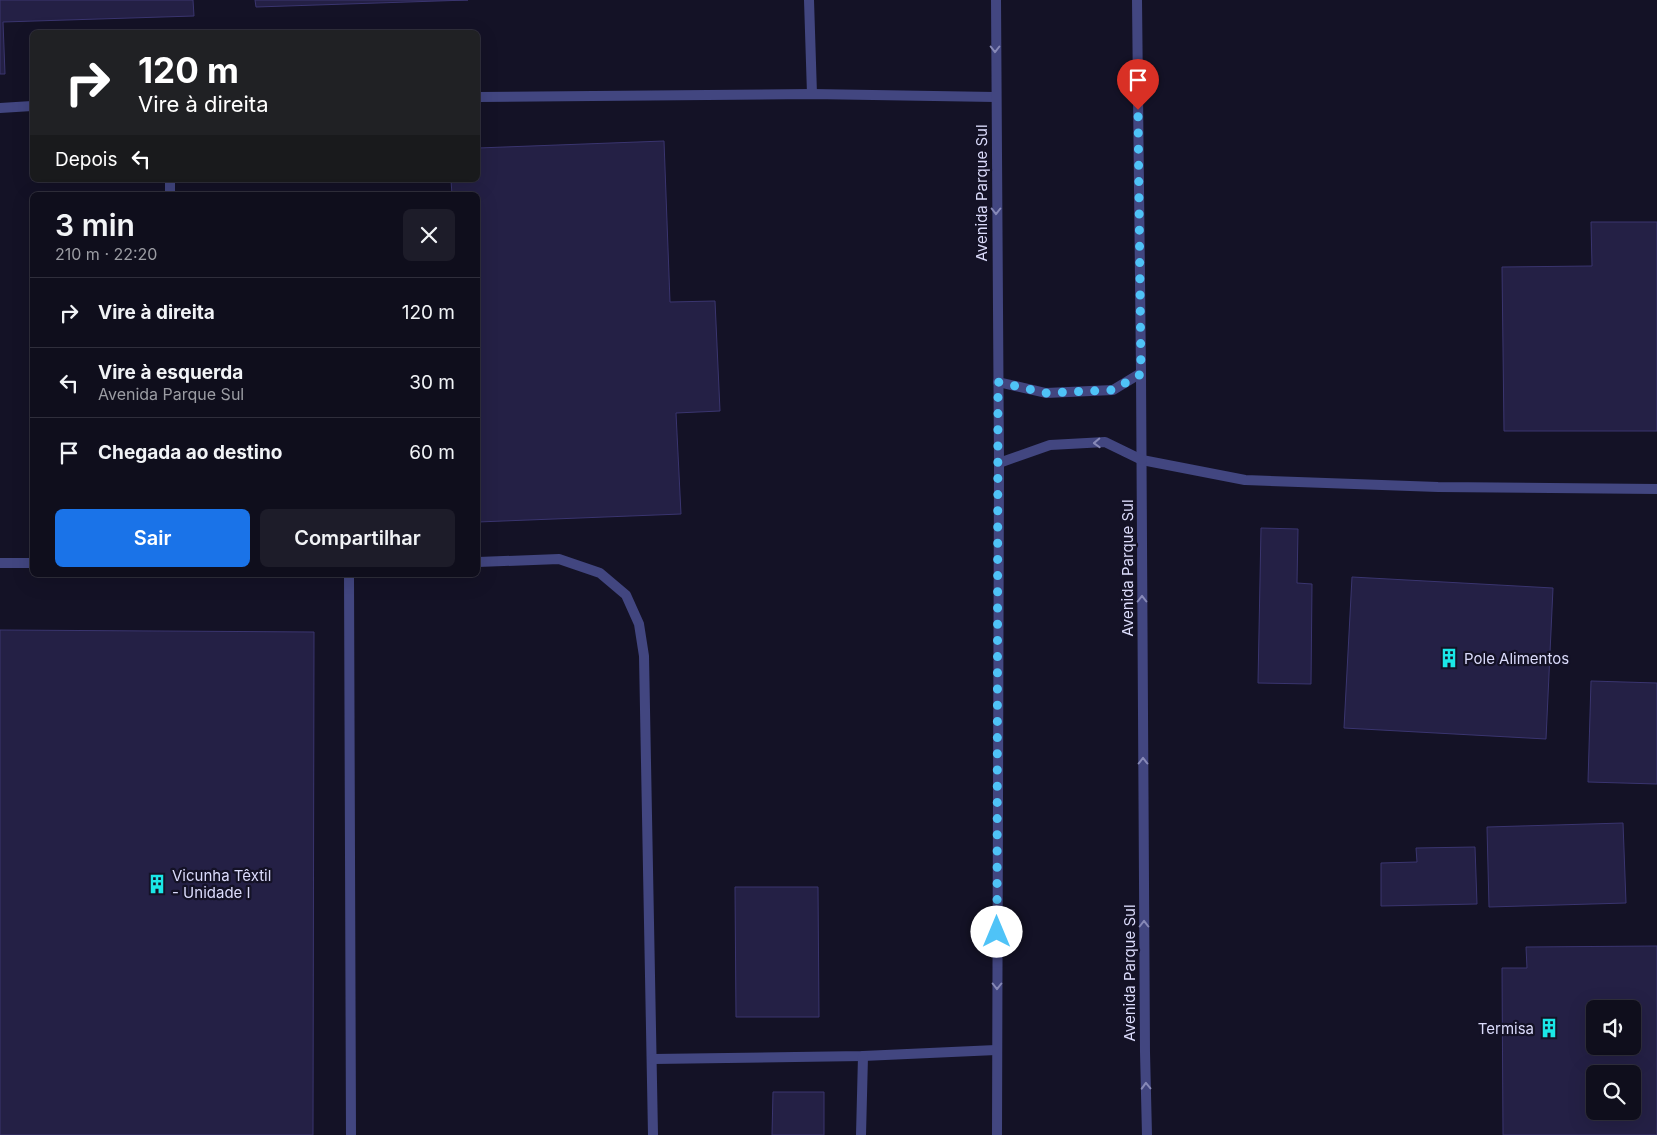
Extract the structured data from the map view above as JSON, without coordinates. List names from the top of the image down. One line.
{"streets":{"street":["Avenida Parque Sul"]},"places":{"building":["Pole Alimentos","Vicunha Têxtil - Unidade I","Termisa"]},"page":{"turn":["120 m","Vire à direita"],"then":"Depois","heading":["3 min","210 m · 22:20"],"list":[{"name":"Vire à direita","value":"120 m"},{"name":"Vire à esquerda","note":"Avenida Parque Sul","value":"30 m"},{"name":"Chegada ao destino","value":"60 m"}],"buttons":["Sair","Compartilhar"]}}
